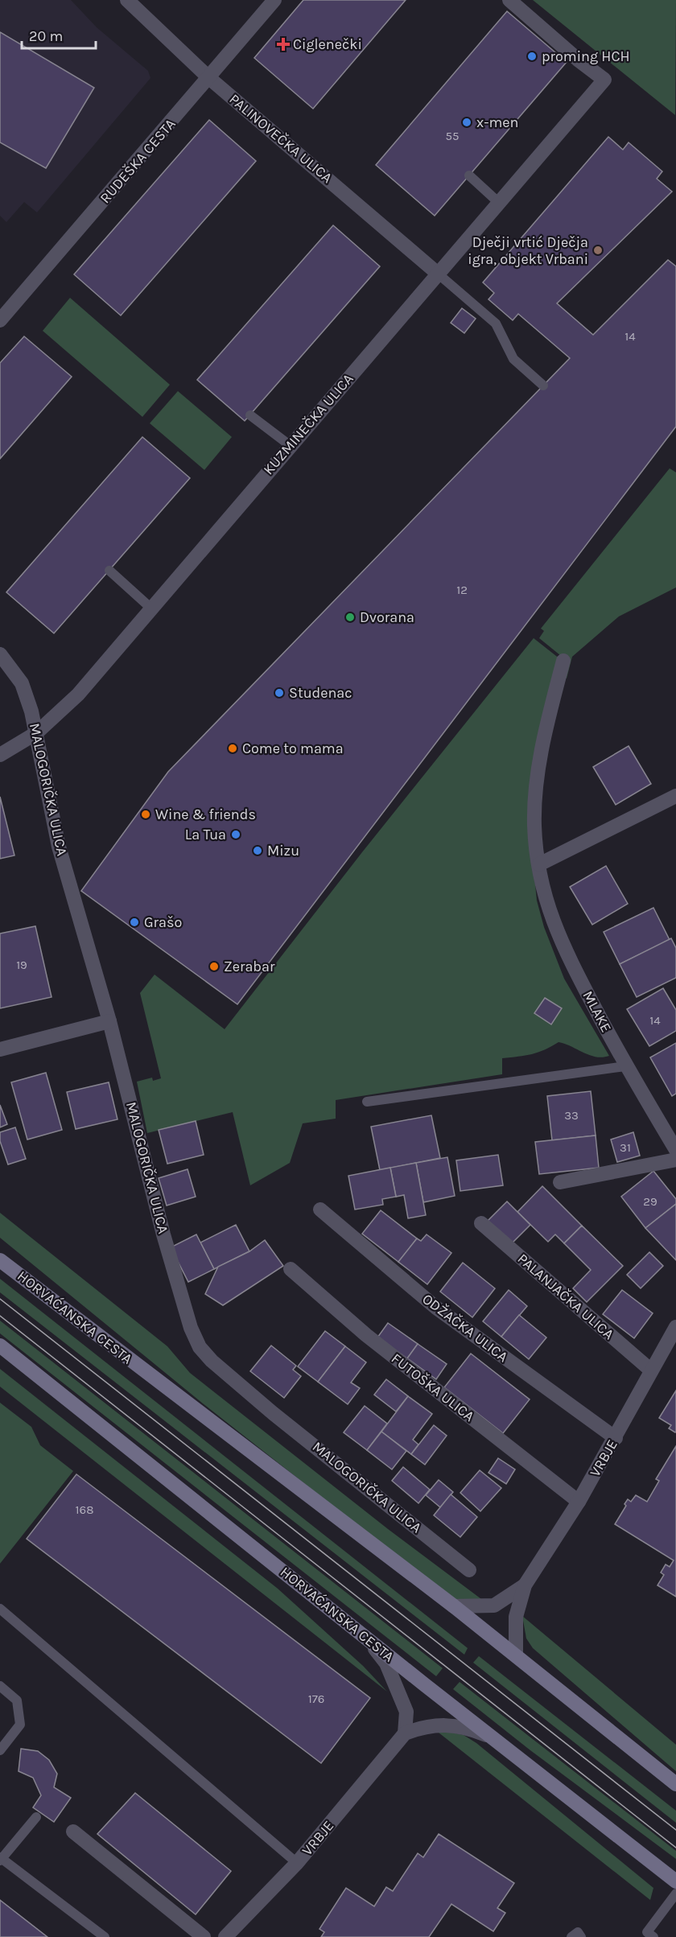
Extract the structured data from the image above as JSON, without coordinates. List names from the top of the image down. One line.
{"streets":{"street":["PALINOVEČKA ULICA","RUDEŠKA CESTA","KUZMINEČKA ULICA","MALOGORIČKA ULICA","MLAKE","PALANJAČKA ULICA","HORVAĆANSKA CESTA","ODŽAČKA ULICA","FUTOŠKA ULICA","VRBJE"]},"crossings":[["PALINOVEČKA ULICA","RUDEŠKA CESTA"],["PALINOVEČKA ULICA","KUZMINEČKA ULICA"],["KUZMINEČKA ULICA","MALOGORIČKA ULICA"],["PALANJAČKA ULICA","VRBJE"],["HORVAĆANSKA CESTA","VRBJE"],["ODŽAČKA ULICA","VRBJE"],["FUTOŠKA ULICA","VRBJE"]],"places":{"health":["Ciglenečki"],"other":["proming HCH","x-men","Dječji vrtić Dječja igra, objekt Vrbani","Dvorana","Studenac","Come to mama","Wine & friends","La Tua","Mizu","Grašo","Zerabar"]},"house_numbers":["55","14","12","19","14","33","31","29","168","176"],"scale_bar":"20 m"}
